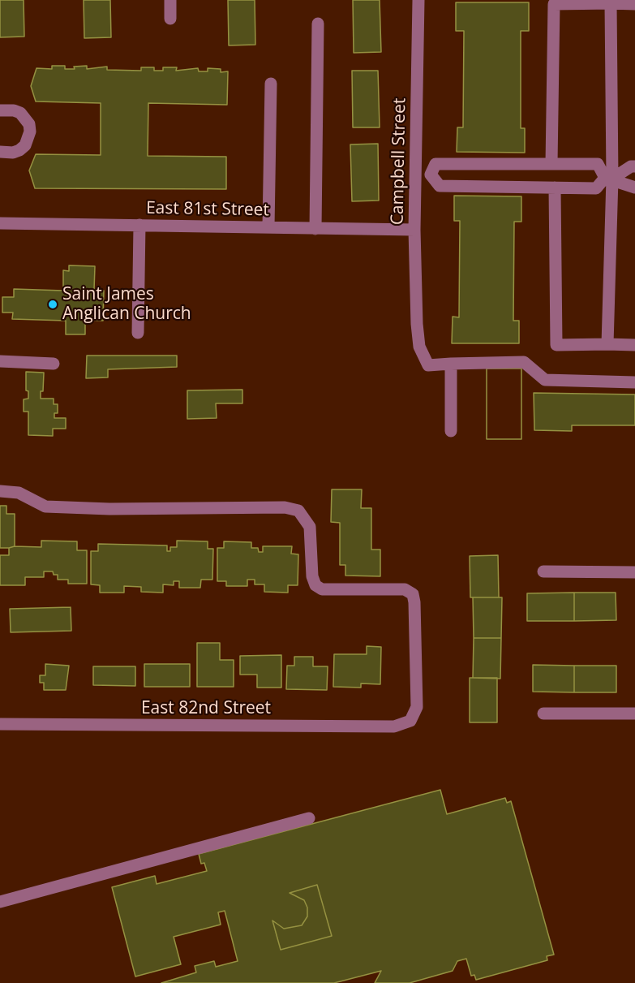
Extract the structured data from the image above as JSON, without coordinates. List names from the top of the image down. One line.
{"streets":{"street":["Campbell Street","East 81st Street","East 82nd Street"]},"crossings":[["Campbell Street","East 81st Street"]],"places":["Saint James Anglican Church"]}
